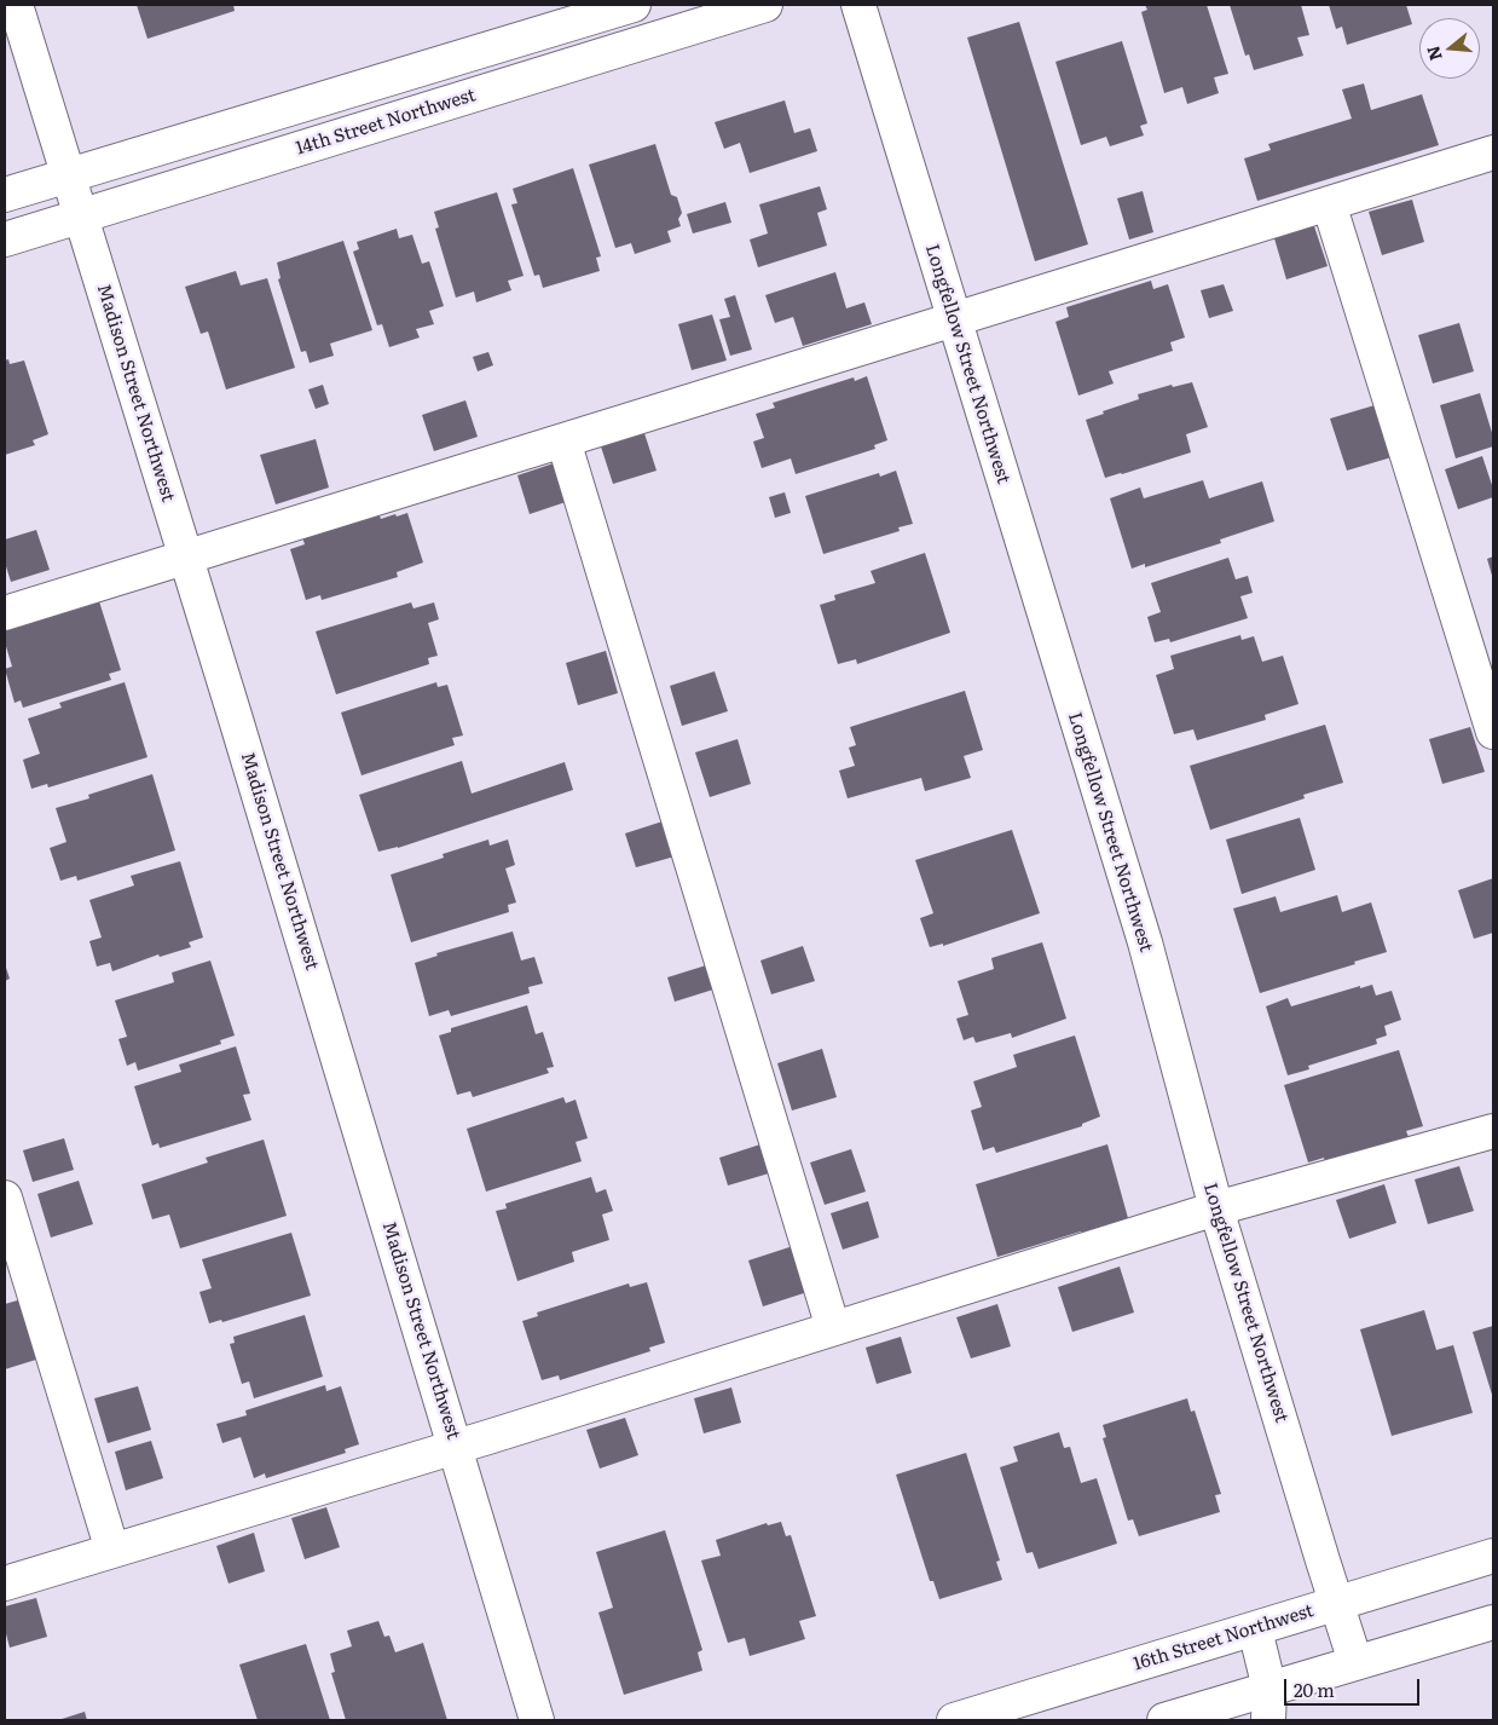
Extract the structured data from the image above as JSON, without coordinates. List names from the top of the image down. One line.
{"streets":{"street":["14th Street Northwest","Longfellow Street Northwest","Madison Street Northwest","16th Street Northwest"]},"crossings":[["14th Street Northwest","Madison Street Northwest"],["Longfellow Street Northwest","16th Street Northwest"]],"scale_bar":"20 m","north":"left"}
